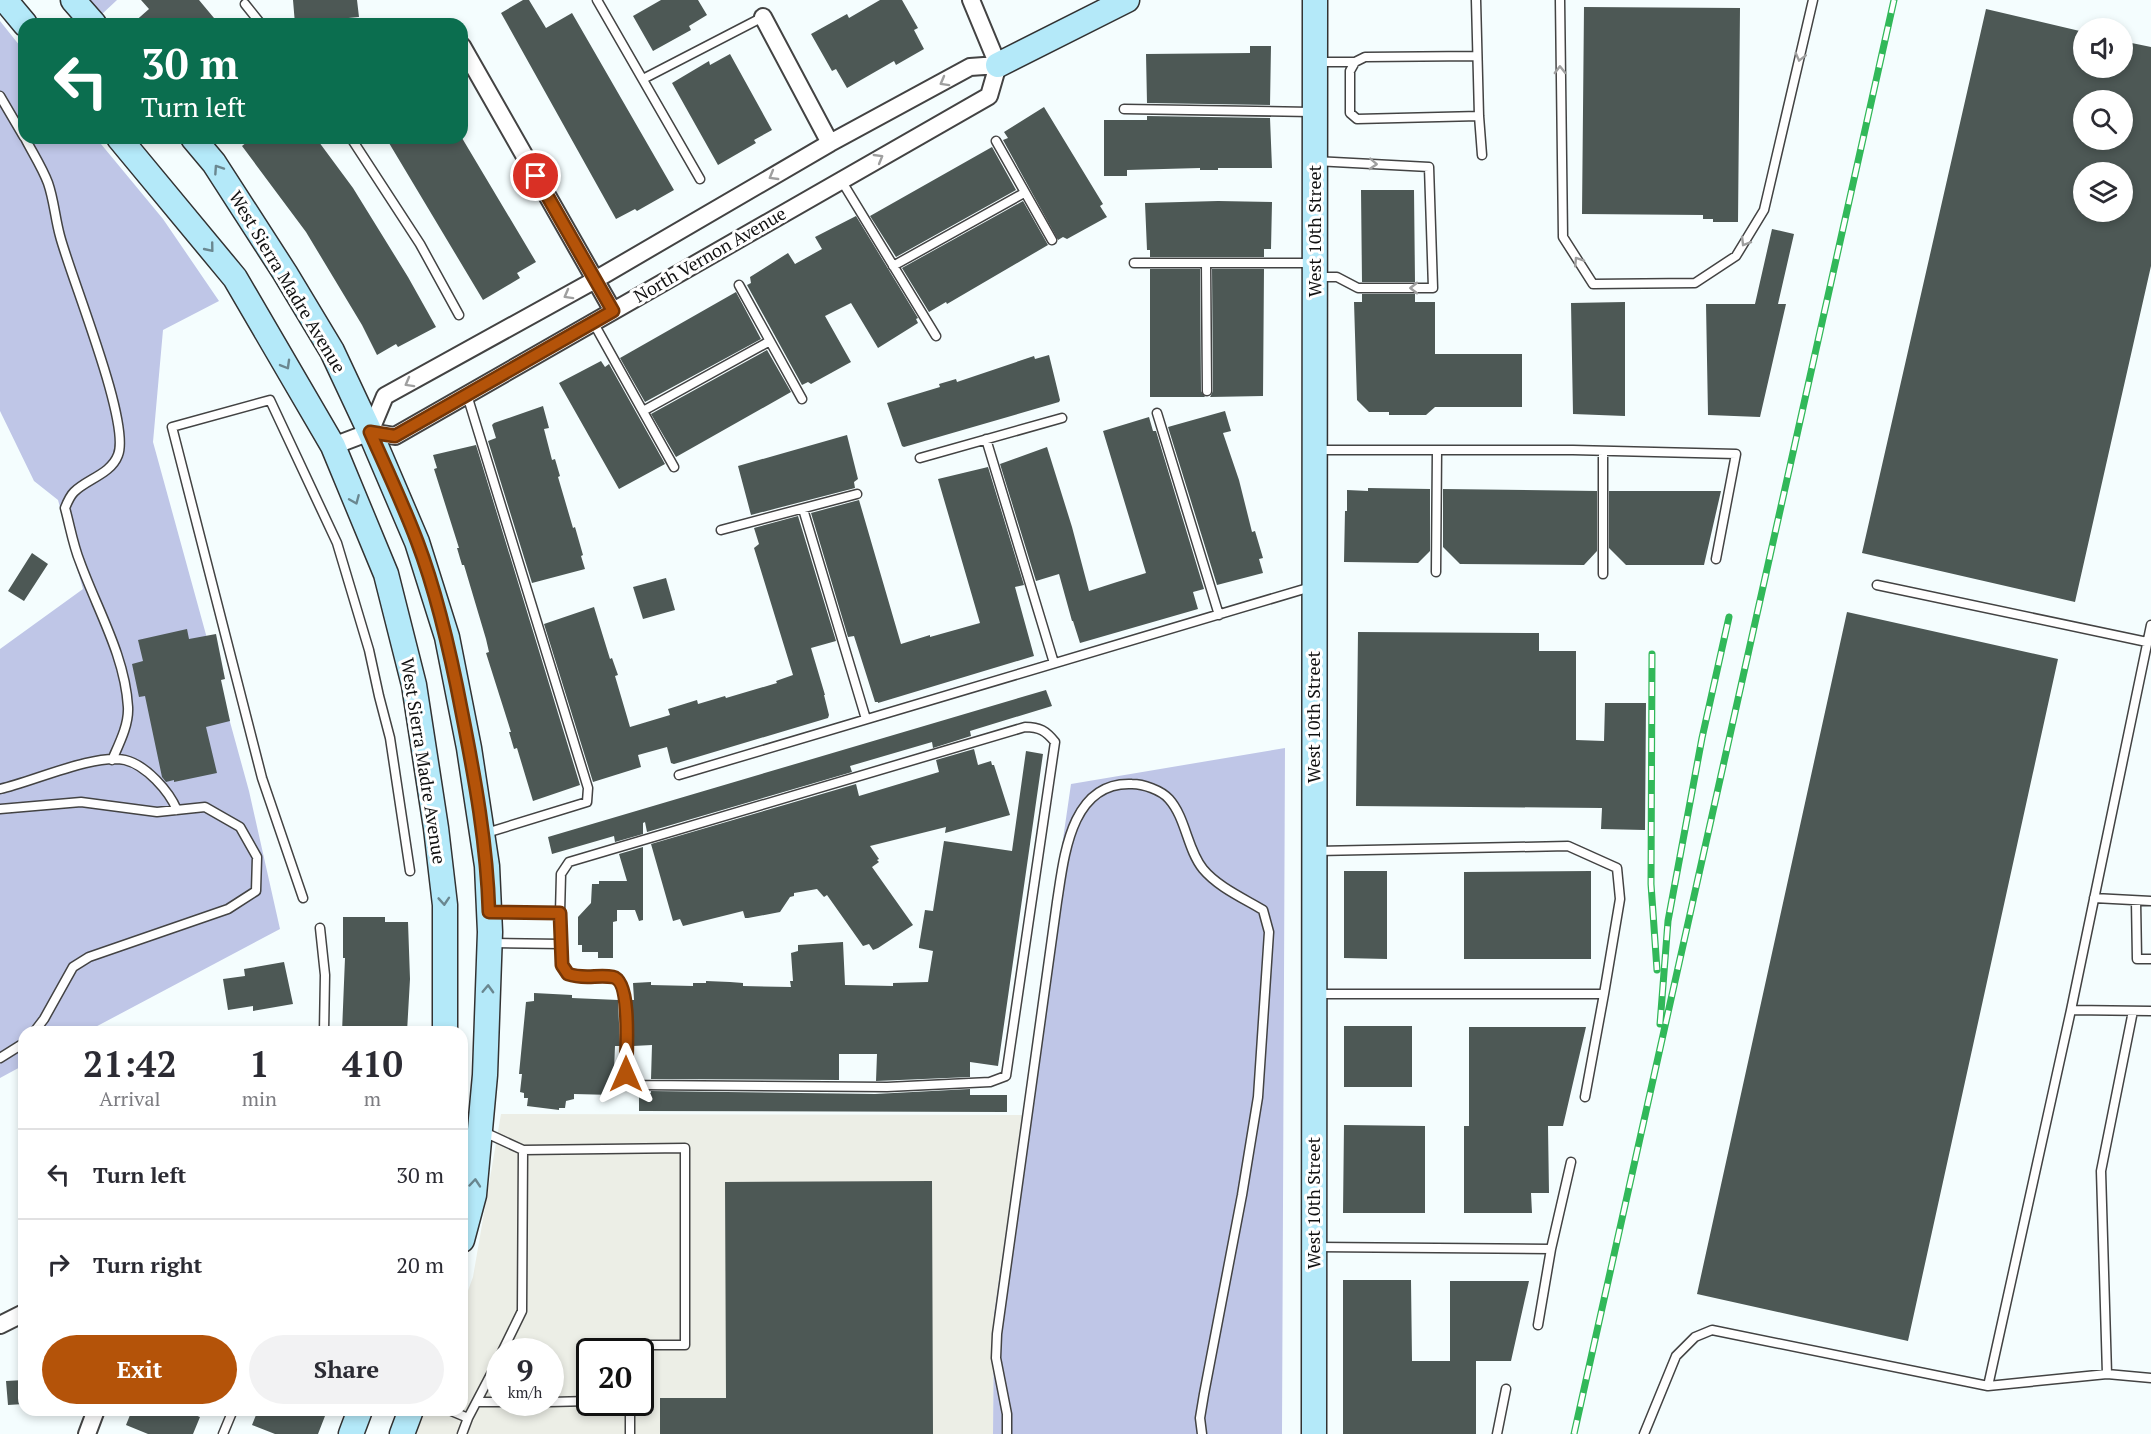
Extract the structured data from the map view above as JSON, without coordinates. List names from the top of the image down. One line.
{"streets":{"street":["West 10th Street","North Vernon Avenue","West Sierra Madre Avenue"]},"crossings":[["North Vernon Avenue","West Sierra Madre Avenue"]],"page":{"turn":["30 m","Turn left"],"eta":["21:42","Arrival","1","min","410","m"],"list":[{"name":"Turn left","value":"30 m"},{"name":"Turn right","value":"20 m"}],"buttons":["Exit","Share"],"speed":"9 km/h","limit":"20"}}
